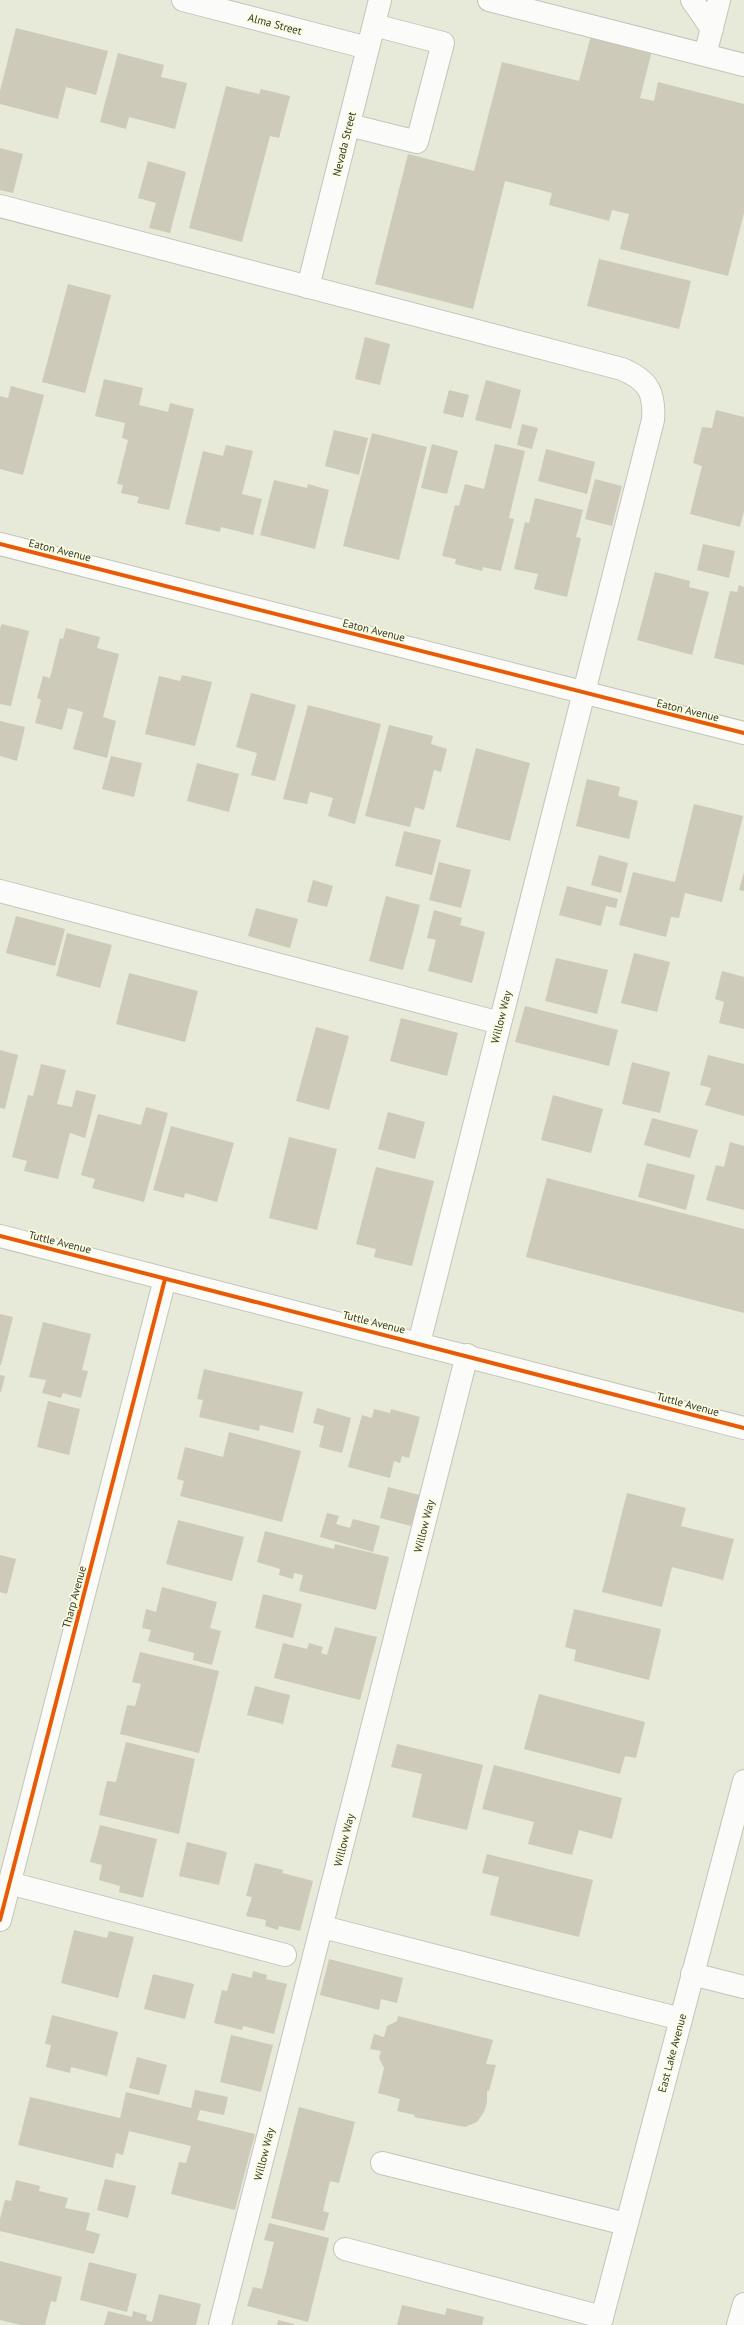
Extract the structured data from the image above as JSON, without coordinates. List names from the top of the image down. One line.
{"streets":{"street":["Alma Street","Nevada Street","Eaton Avenue","Willow Way","Tuttle Avenue","Tharp Avenue","East Lake Avenue"]},"crossings":[["Alma Street","Nevada Street"],["Nevada Street","Willow Way"],["Eaton Avenue","Willow Way"],["Willow Way","Tuttle Avenue"],["Tuttle Avenue","Tharp Avenue"]]}
